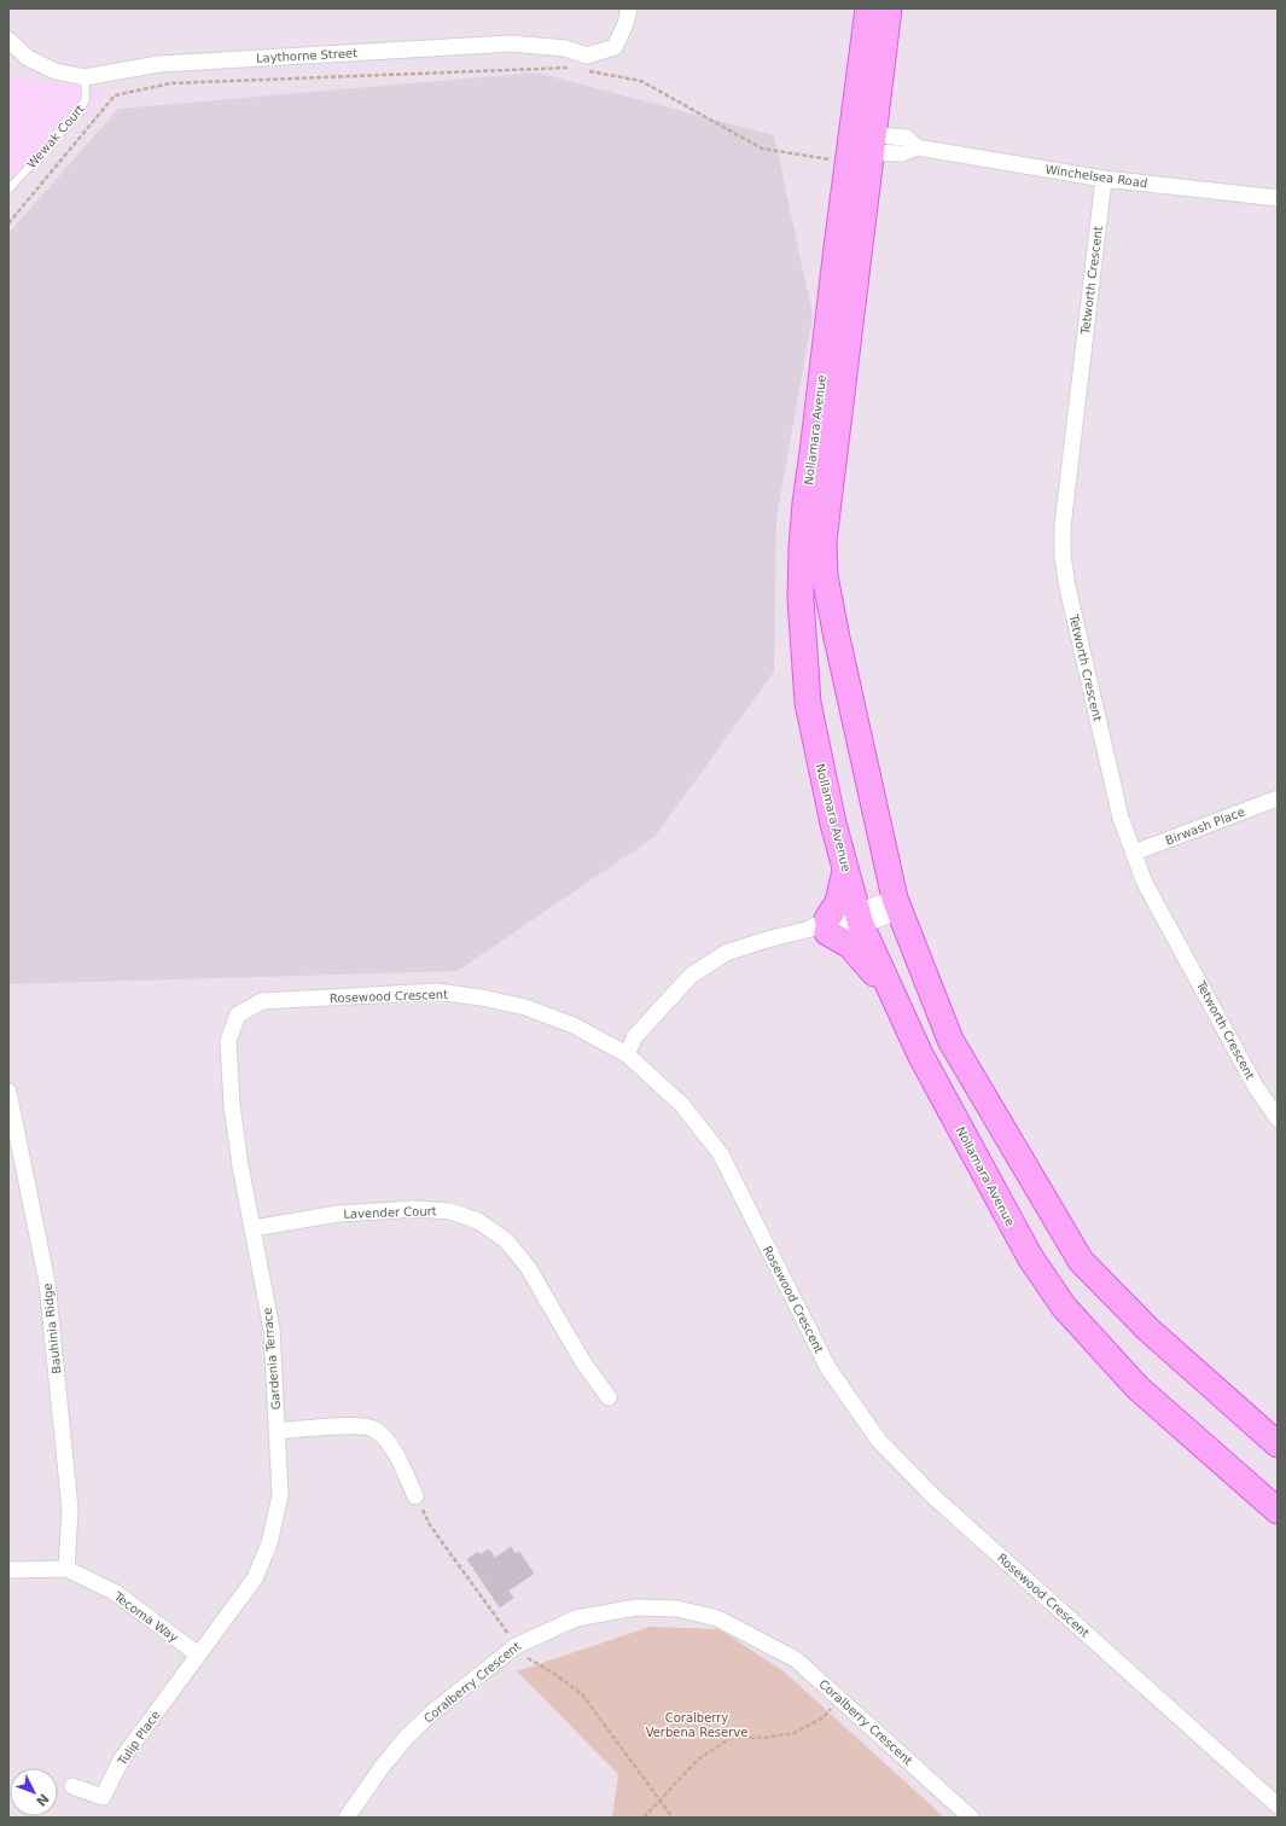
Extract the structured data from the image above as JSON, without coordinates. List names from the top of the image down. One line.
{"streets":{"main road":["Nollamara Avenue"],"street":["Laythorne Street","Winchelsea Road","Tetworth Crescent","Birwash Place","Rosewood Crescent","Lavender Court","Bauhinia Ridge","Gardenia Terrace","Tecoma Way","Coralberry Crescent","Tulip Place"],"lane":["Wewak Court"]},"crossings":[["Laythorne Street","Wewak Court"],["Winchelsea Road","Tetworth Crescent"],["Winchelsea Road","Nollamara Avenue"],["Tetworth Crescent","Birwash Place"],["Rosewood Crescent","Gardenia Terrace"],["Lavender Court","Gardenia Terrace"],["Bauhinia Ridge","Tecoma Way"],["Gardenia Terrace","Tecoma Way"],["Gardenia Terrace","Tulip Place"],["Tecoma Way","Tulip Place"]],"parks":["Coralberry Verbena Reserve"],"north":"bottom right"}
